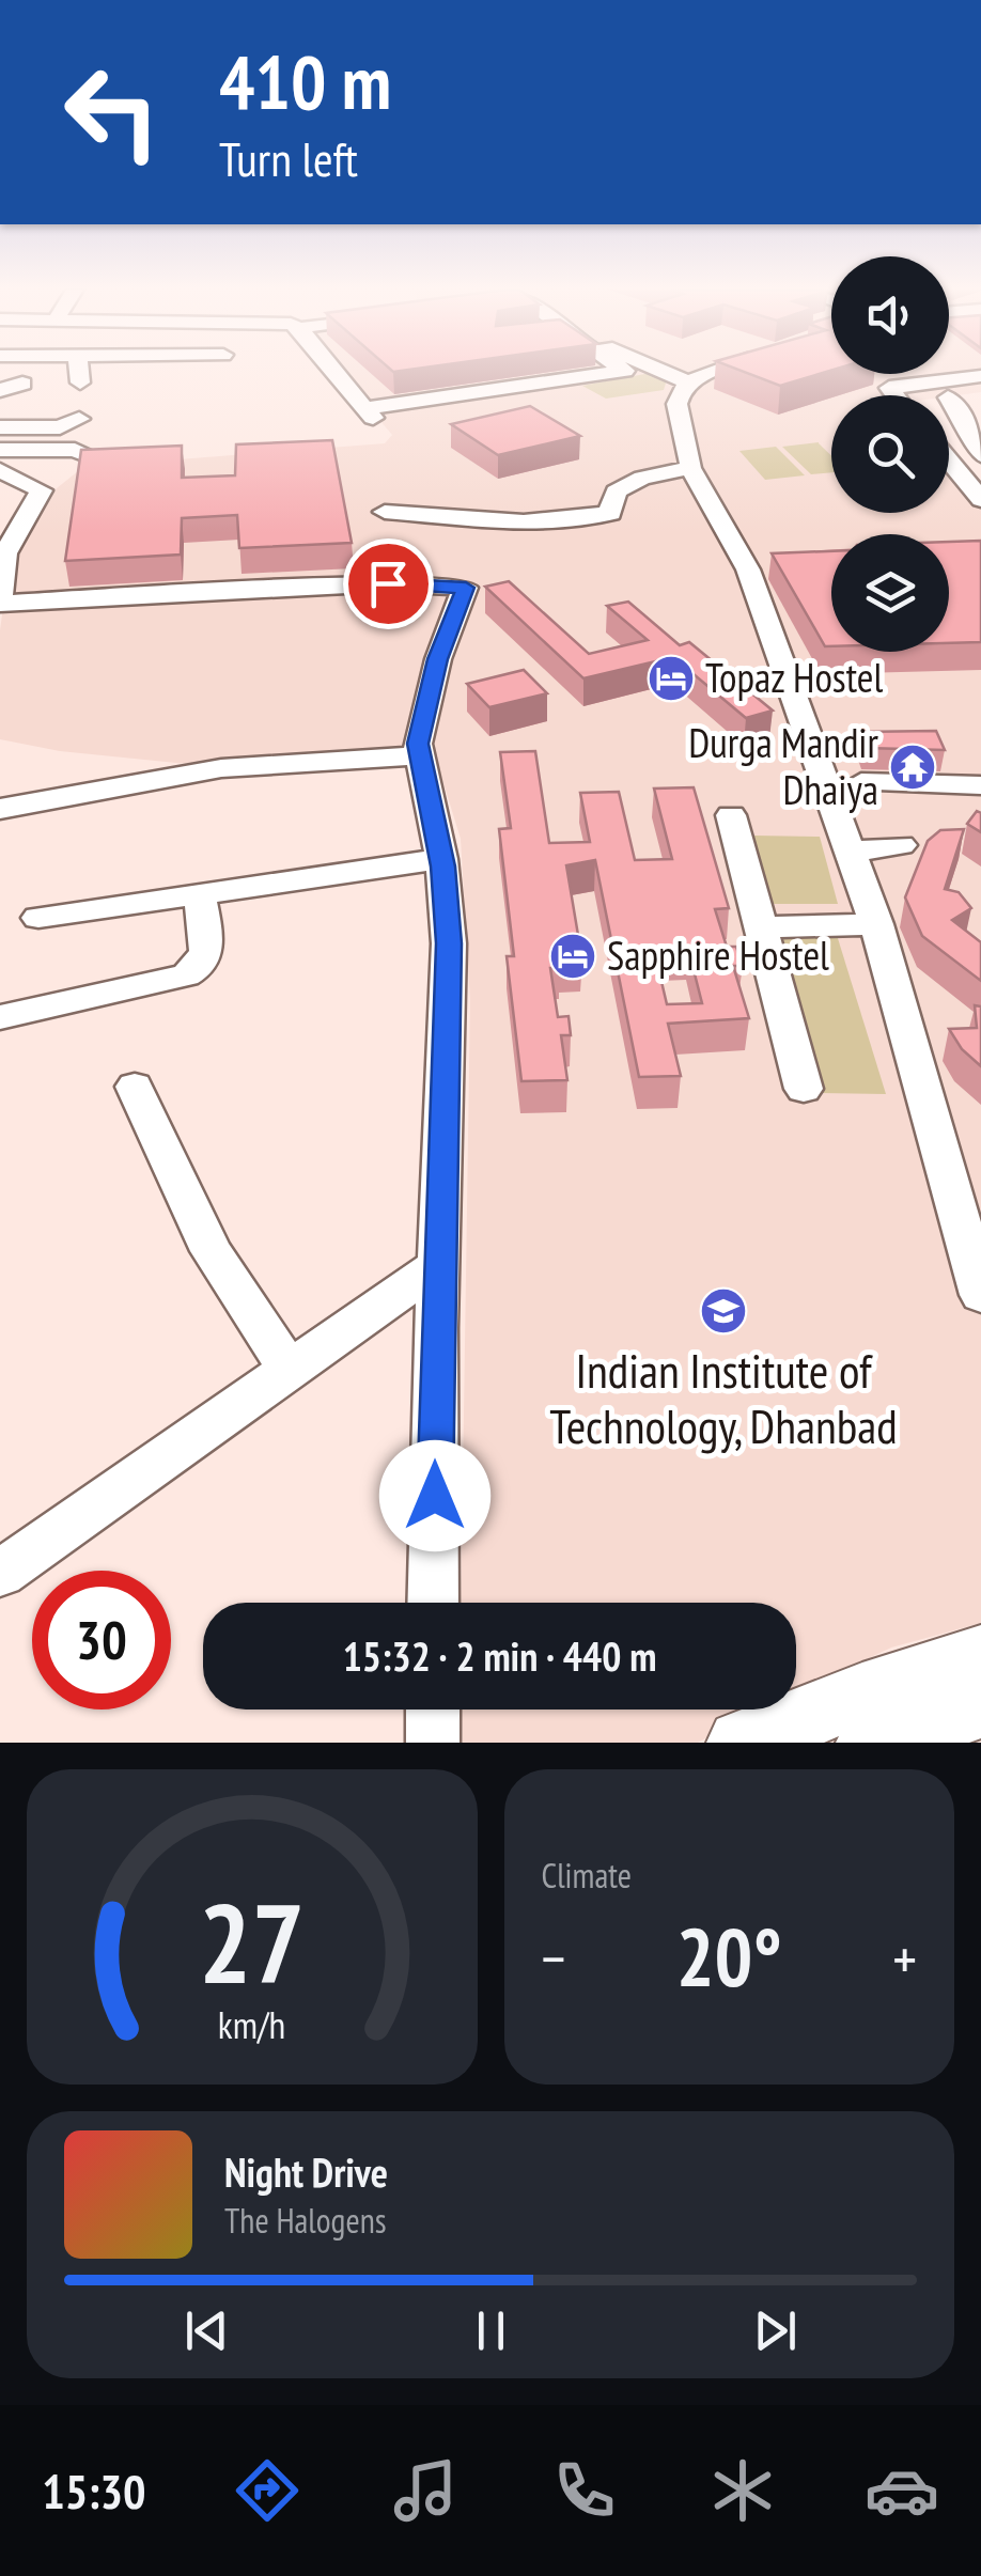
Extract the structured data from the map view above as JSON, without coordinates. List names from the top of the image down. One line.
{"places":{"hotel":["Topaz Hostel","Sapphire Hostel"],"temple":["Durga Mandir Dhaiya"],"school or university":["Indian Institute of Technology, Dhanbad"]},"page":{"turn":["410 m","Turn left"],"limit":"30","trip":"15:32 · 2 min · 440 m","tile":"Climate","heat":["−","20°","+"],"song":["Night Drive","The Halogens"],"tabs":"15:30","gauge":["27","km/h"]}}
